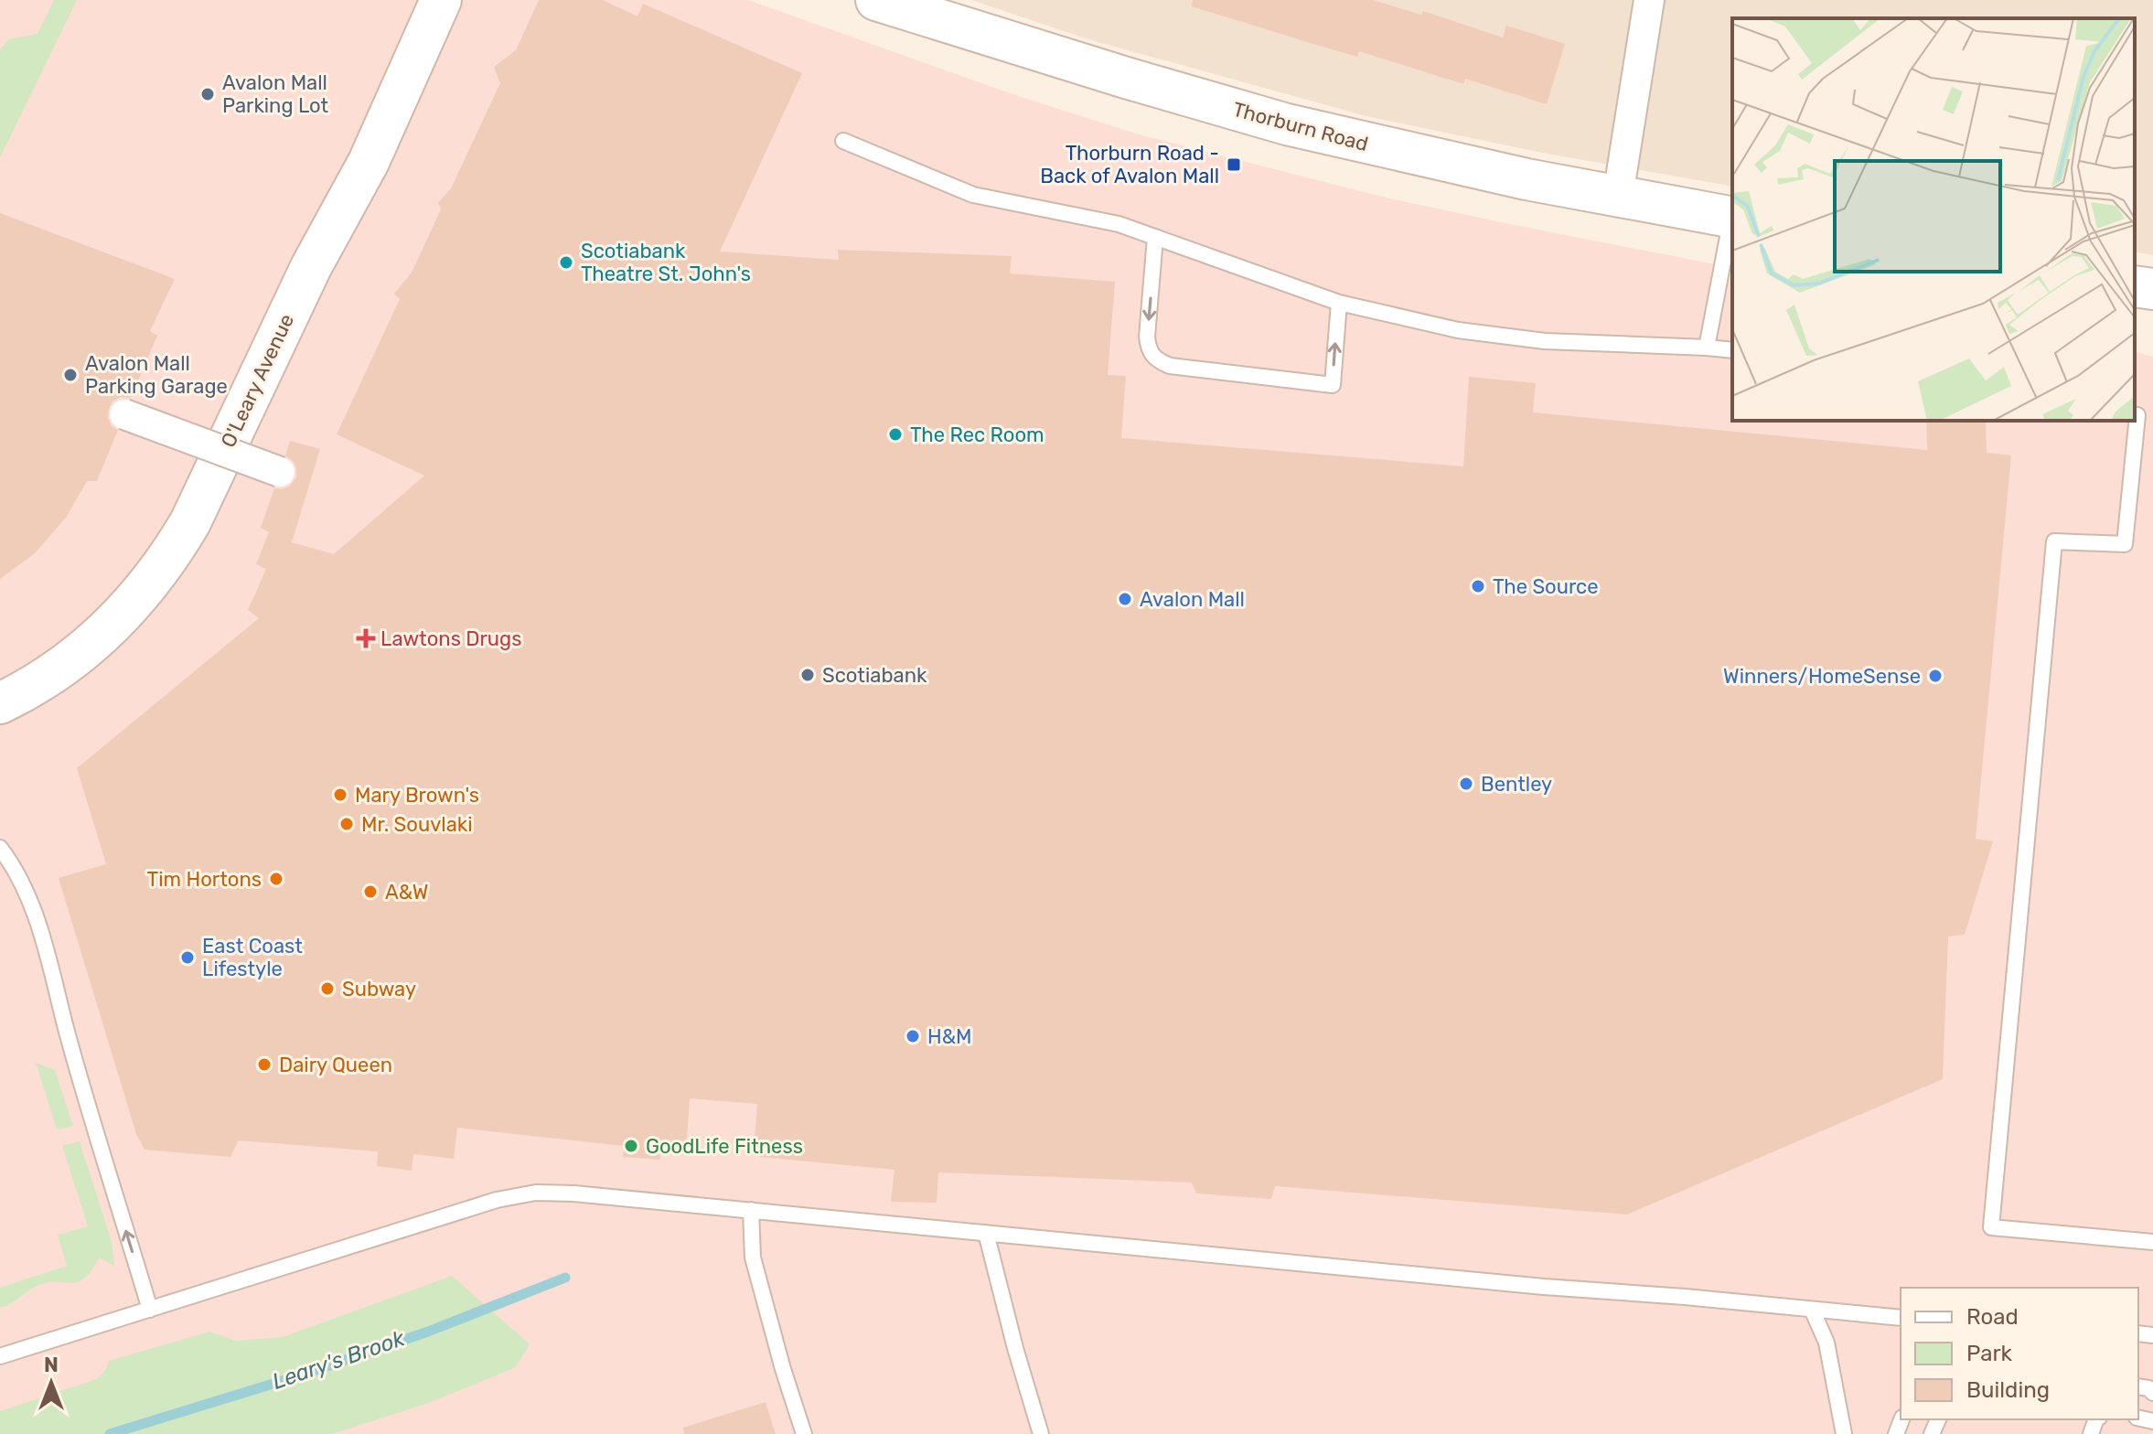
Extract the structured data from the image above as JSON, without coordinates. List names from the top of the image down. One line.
{"streets":{"main road":["Thorburn Road","O'Leary Avenue"]},"water":["Leary's Brook"],"places":{"other":["Avalon Mall Parking Lot","Scotiabank Theatre St. John's","Avalon Mall Parking Garage","The Rec Room","The Source","Avalon Mall","Scotiabank","Winners/HomeSense","Bentley","Mary Brown's","Mr. Souvlaki","Tim Hortons","A&W","East Coast Lifestyle","Subway","H&M","Dairy Queen","GoodLife Fitness"],"transit":["Thorburn Road - Back of Avalon Mall"],"health":["Lawtons Drugs"]},"legend":["Road","Park","Building"],"north":"top"}
